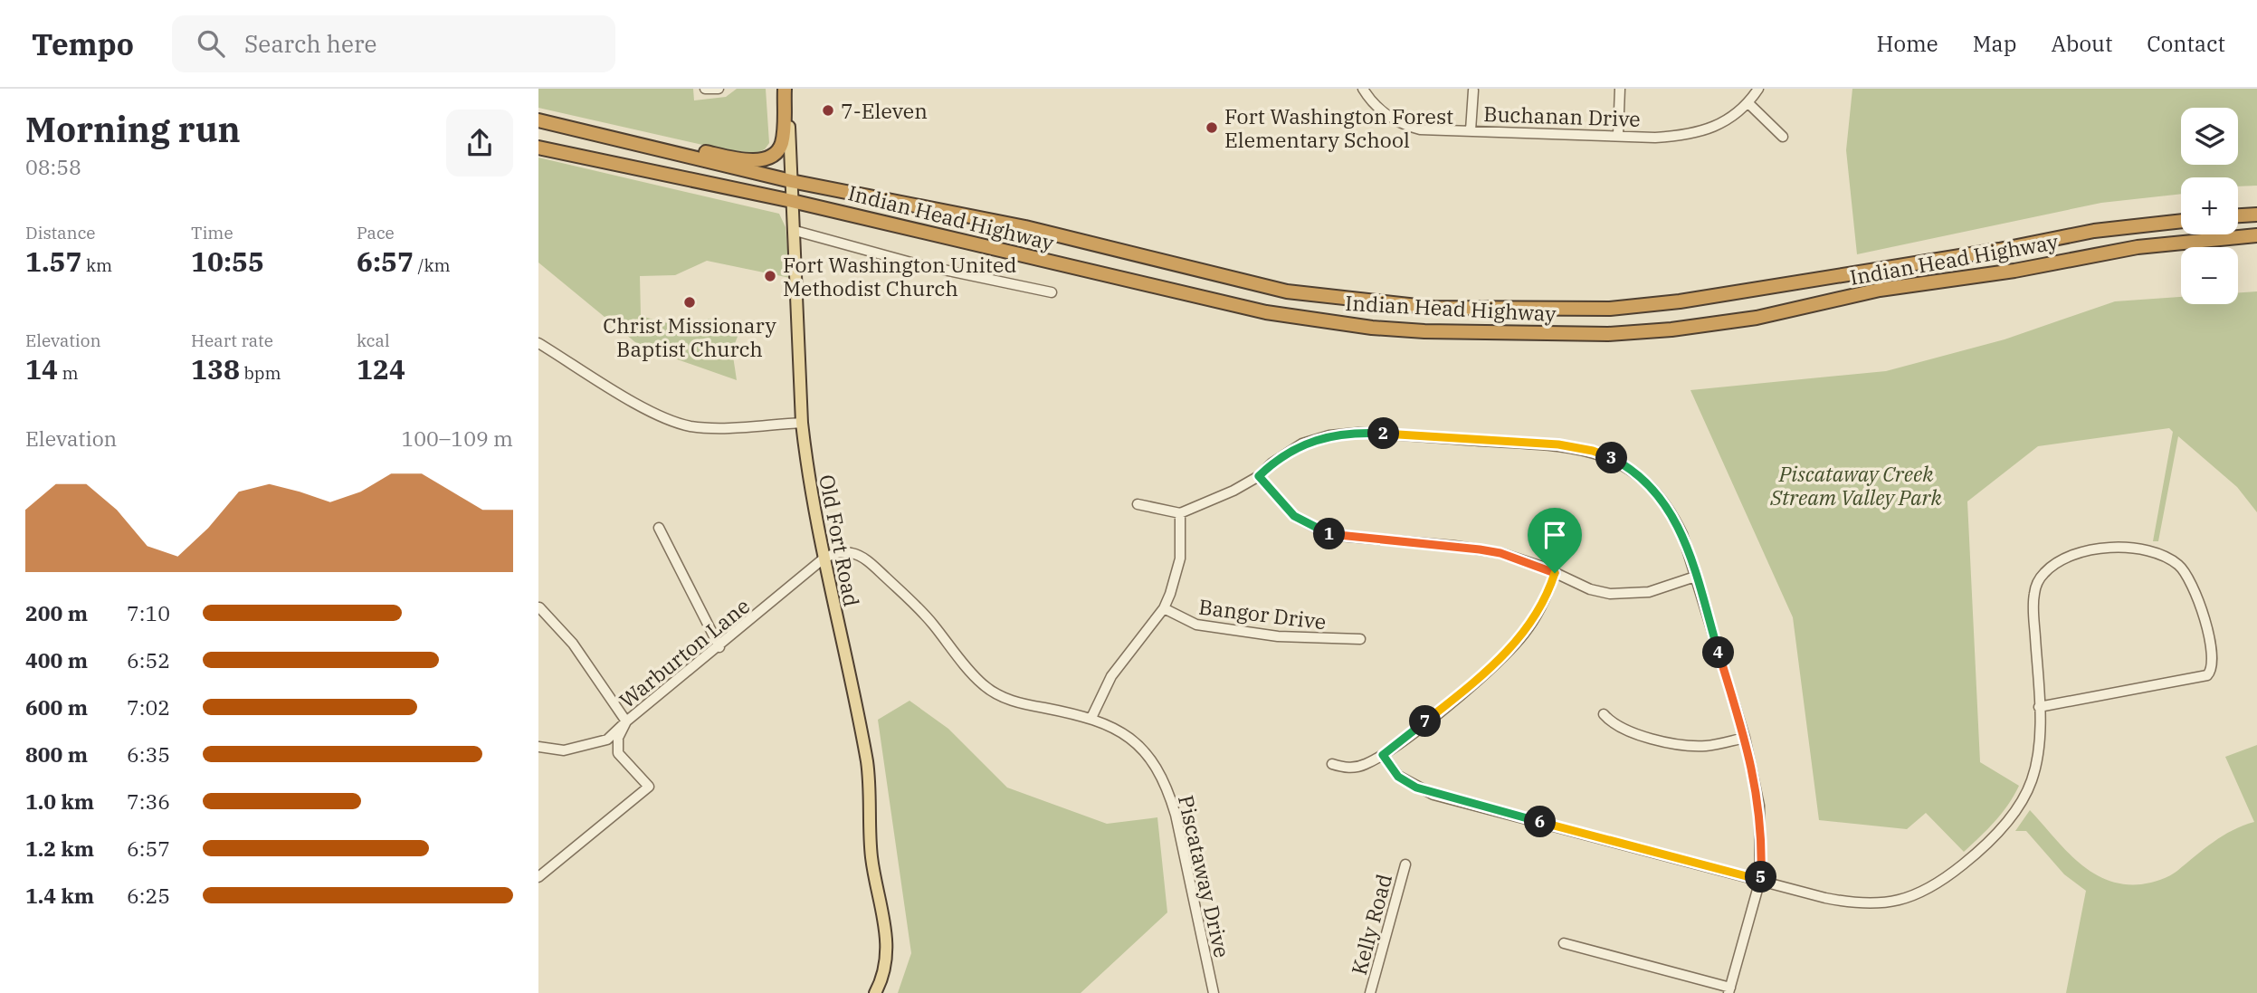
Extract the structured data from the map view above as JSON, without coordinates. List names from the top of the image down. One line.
{"streets":{"highway":["Indian Head Highway"],"main road":["Old Fort Road"],"street":["Buchanan Drive","Bangor Drive","Warburton Lane","Piscataway Drive","Kelly Road"]},"crossings":[["Indian Head Highway","Old Fort Road"],["Old Fort Road","Warburton Lane"],["Old Fort Road","Piscataway Drive"],["Warburton Lane","Piscataway Drive"]],"parks":["Piscataway Creek Stream Valley Park"],"places":["7-Eleven","Fort Washington Forest Elementary School","Fort Washington United Methodist Church","Christ Missionary Baptist Church"],"page":{"header":"Tempo","search":"Search here","nav":["Home","Map","About","Contact"],"heading":["Morning run","08:58"],"map_buttons":["+","−"],"stats":[["Distance","1.57 km"],["Time","10:55"],["Pace","6:57 /km"],["Elevation","14 m"],["Heart rate","138 bpm"],["kcal","124"]],"chart":["Elevation","100–109 m"],"pins":["2","3","1","4","7","6","5"],"list":[{"name":"200 m","note":"7:10"},{"name":"400 m","note":"6:52"},{"name":"600 m","note":"7:02"},{"name":"800 m","note":"6:35"},{"name":"1.0 km","note":"7:36"},{"name":"1.2 km","note":"6:57"},{"name":"1.4 km","note":"6:25"}]}}
